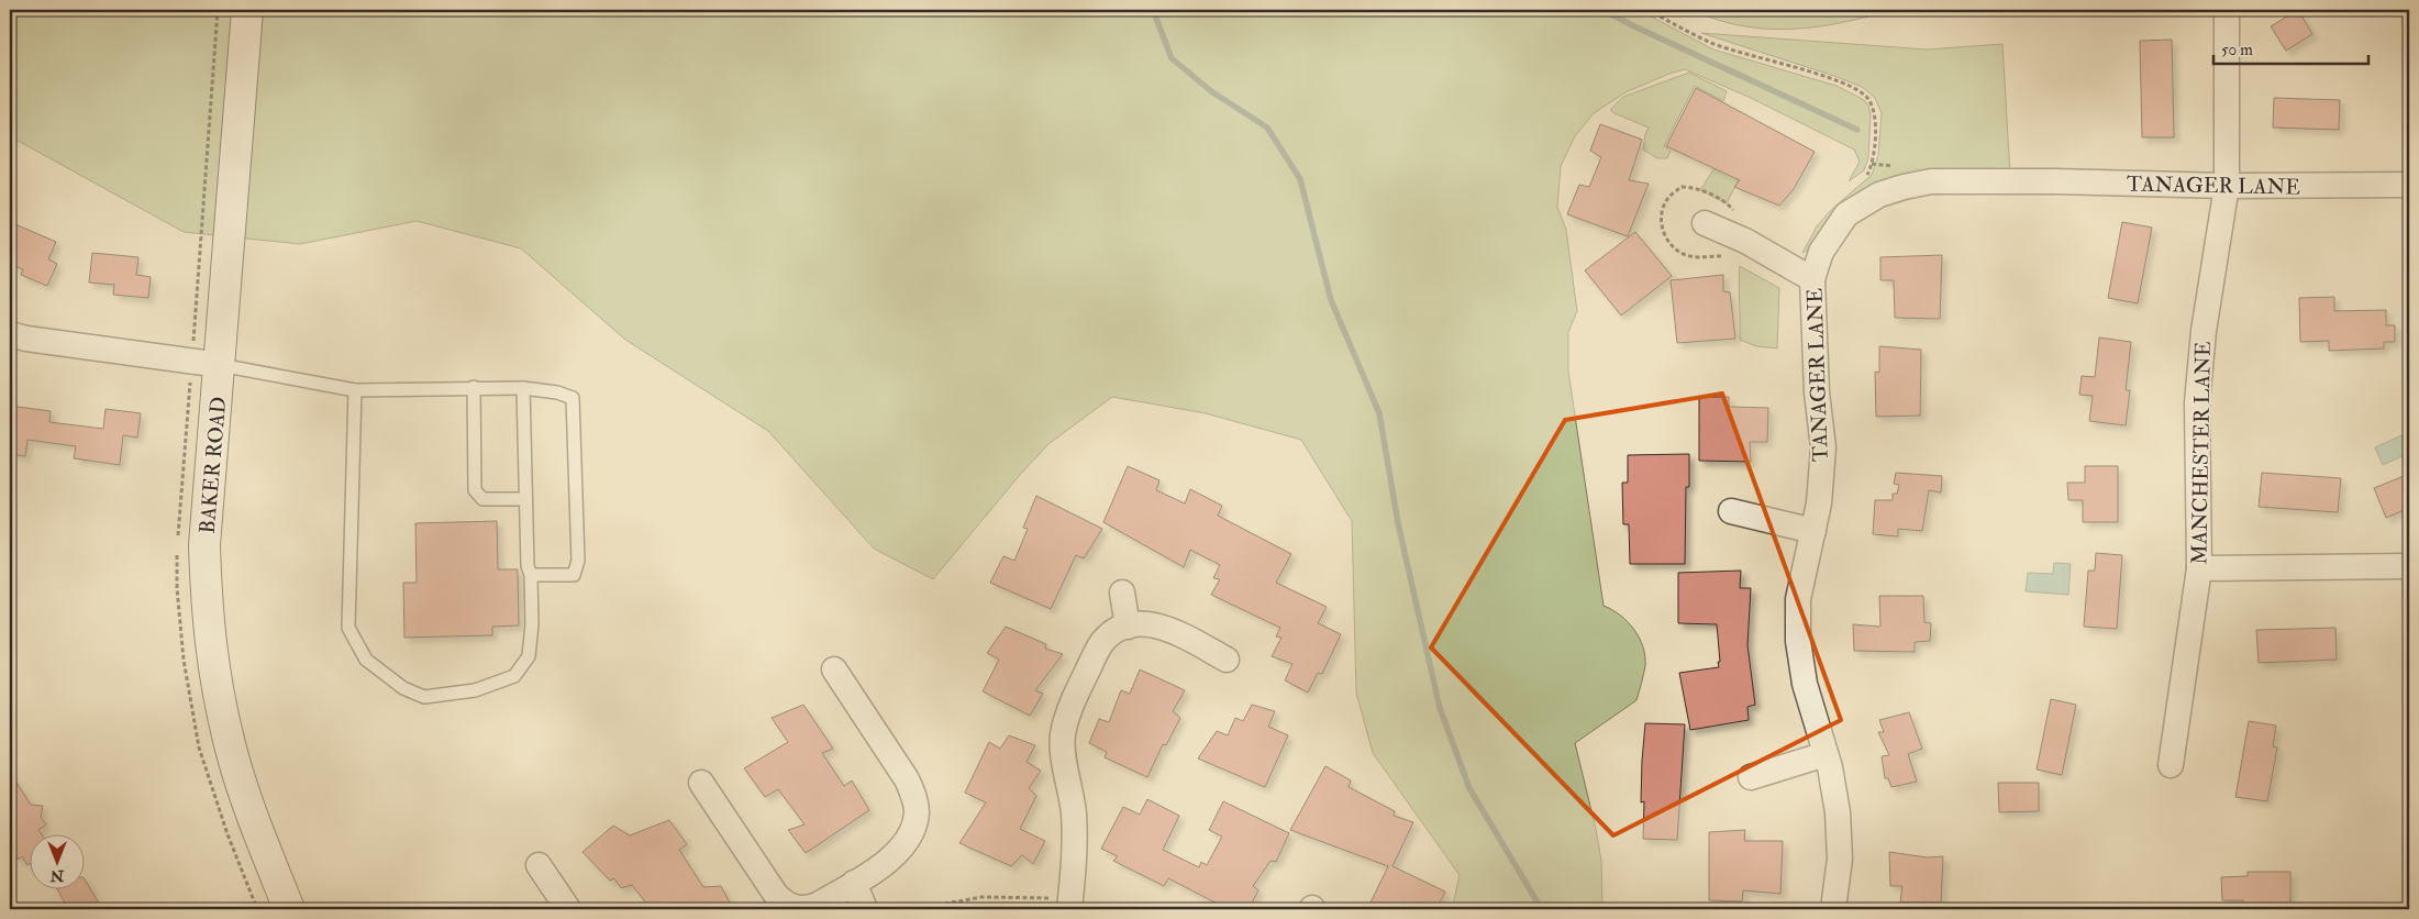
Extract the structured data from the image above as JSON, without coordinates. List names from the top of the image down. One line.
{"streets":{"main road":["BAKER ROAD"],"street":["TANAGER LANE","MANCHESTER LANE"]},"crossings":[["TANAGER LANE","MANCHESTER LANE"]],"scale_bar":"50 m","north":"bottom"}
